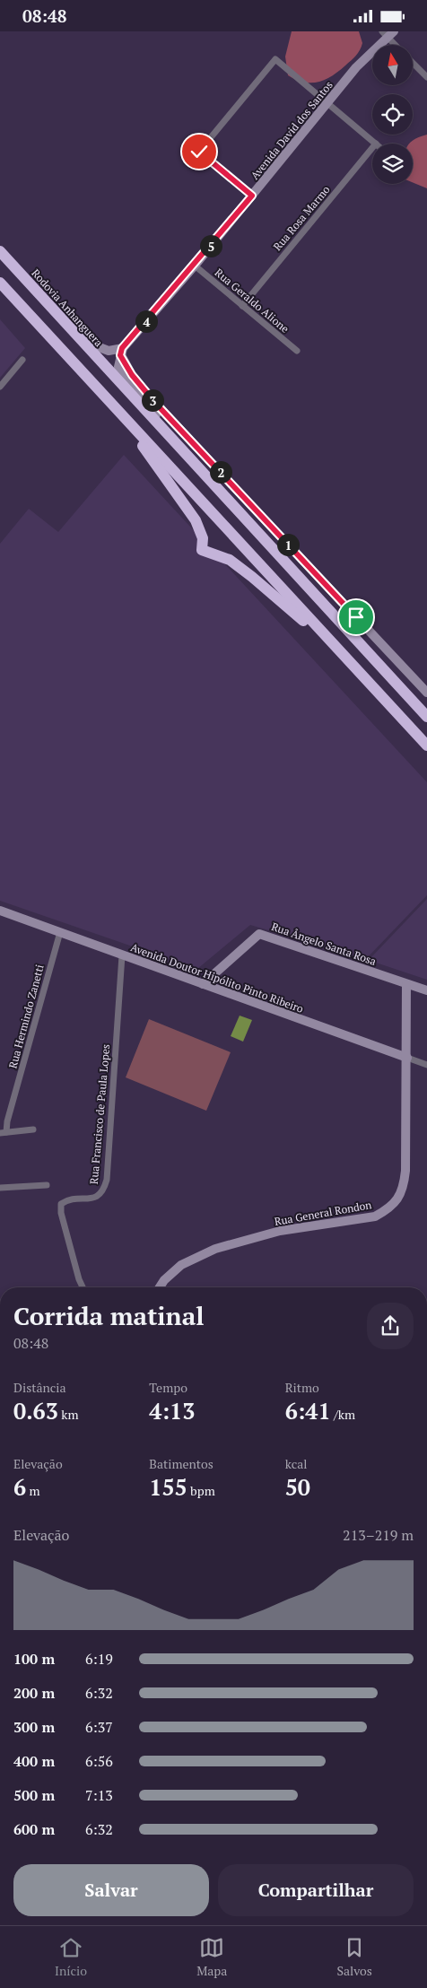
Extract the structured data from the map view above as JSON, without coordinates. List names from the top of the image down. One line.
{"streets":{"highway":["Rodovia Anhanguera"],"street":["Avenida David dos Santos","Rua Rosa Marmo","Rua Geraldo Alione","Rua Ângelo Santa Rosa","Avenida Doutor Hipólito Pinto Ribeiro","Rua Hermindo Zanetti","Rua Francisco de Paula Lopes","Rua General Rondon"]},"crossings":[["Avenida David dos Santos","Rua Geraldo Alione"],["Rua Rosa Marmo","Rua Geraldo Alione"],["Rua Ângelo Santa Rosa","Avenida Doutor Hipólito Pinto Ribeiro"],["Rua Ângelo Santa Rosa","Rua General Rondon"],["Avenida Doutor Hipólito Pinto Ribeiro","Rua Hermindo Zanetti"],["Avenida Doutor Hipólito Pinto Ribeiro","Rua Francisco de Paula Lopes"],["Avenida Doutor Hipólito Pinto Ribeiro","Rua General Rondon"]],"north":"top","page":{"status":"08:48","pins":["5","4","3","2","1"],"heading":["Corrida matinal","08:48"],"stats":[["Distância","0.63 km"],["Tempo","4:13"],["Ritmo","6:41 /km"],["Elevação","6 m"],["Batimentos","155 bpm"],["kcal","50"]],"chart":["Elevação","213–219 m"],"list":[{"name":"100 m","note":"6:19"},{"name":"200 m","note":"6:32"},{"name":"300 m","note":"6:37"},{"name":"400 m","note":"6:56"},{"name":"500 m","note":"7:13"},{"name":"600 m","note":"6:32"}],"buttons":["Salvar","Compartilhar"],"tabs":["Início","Mapa","Salvos"]}}
